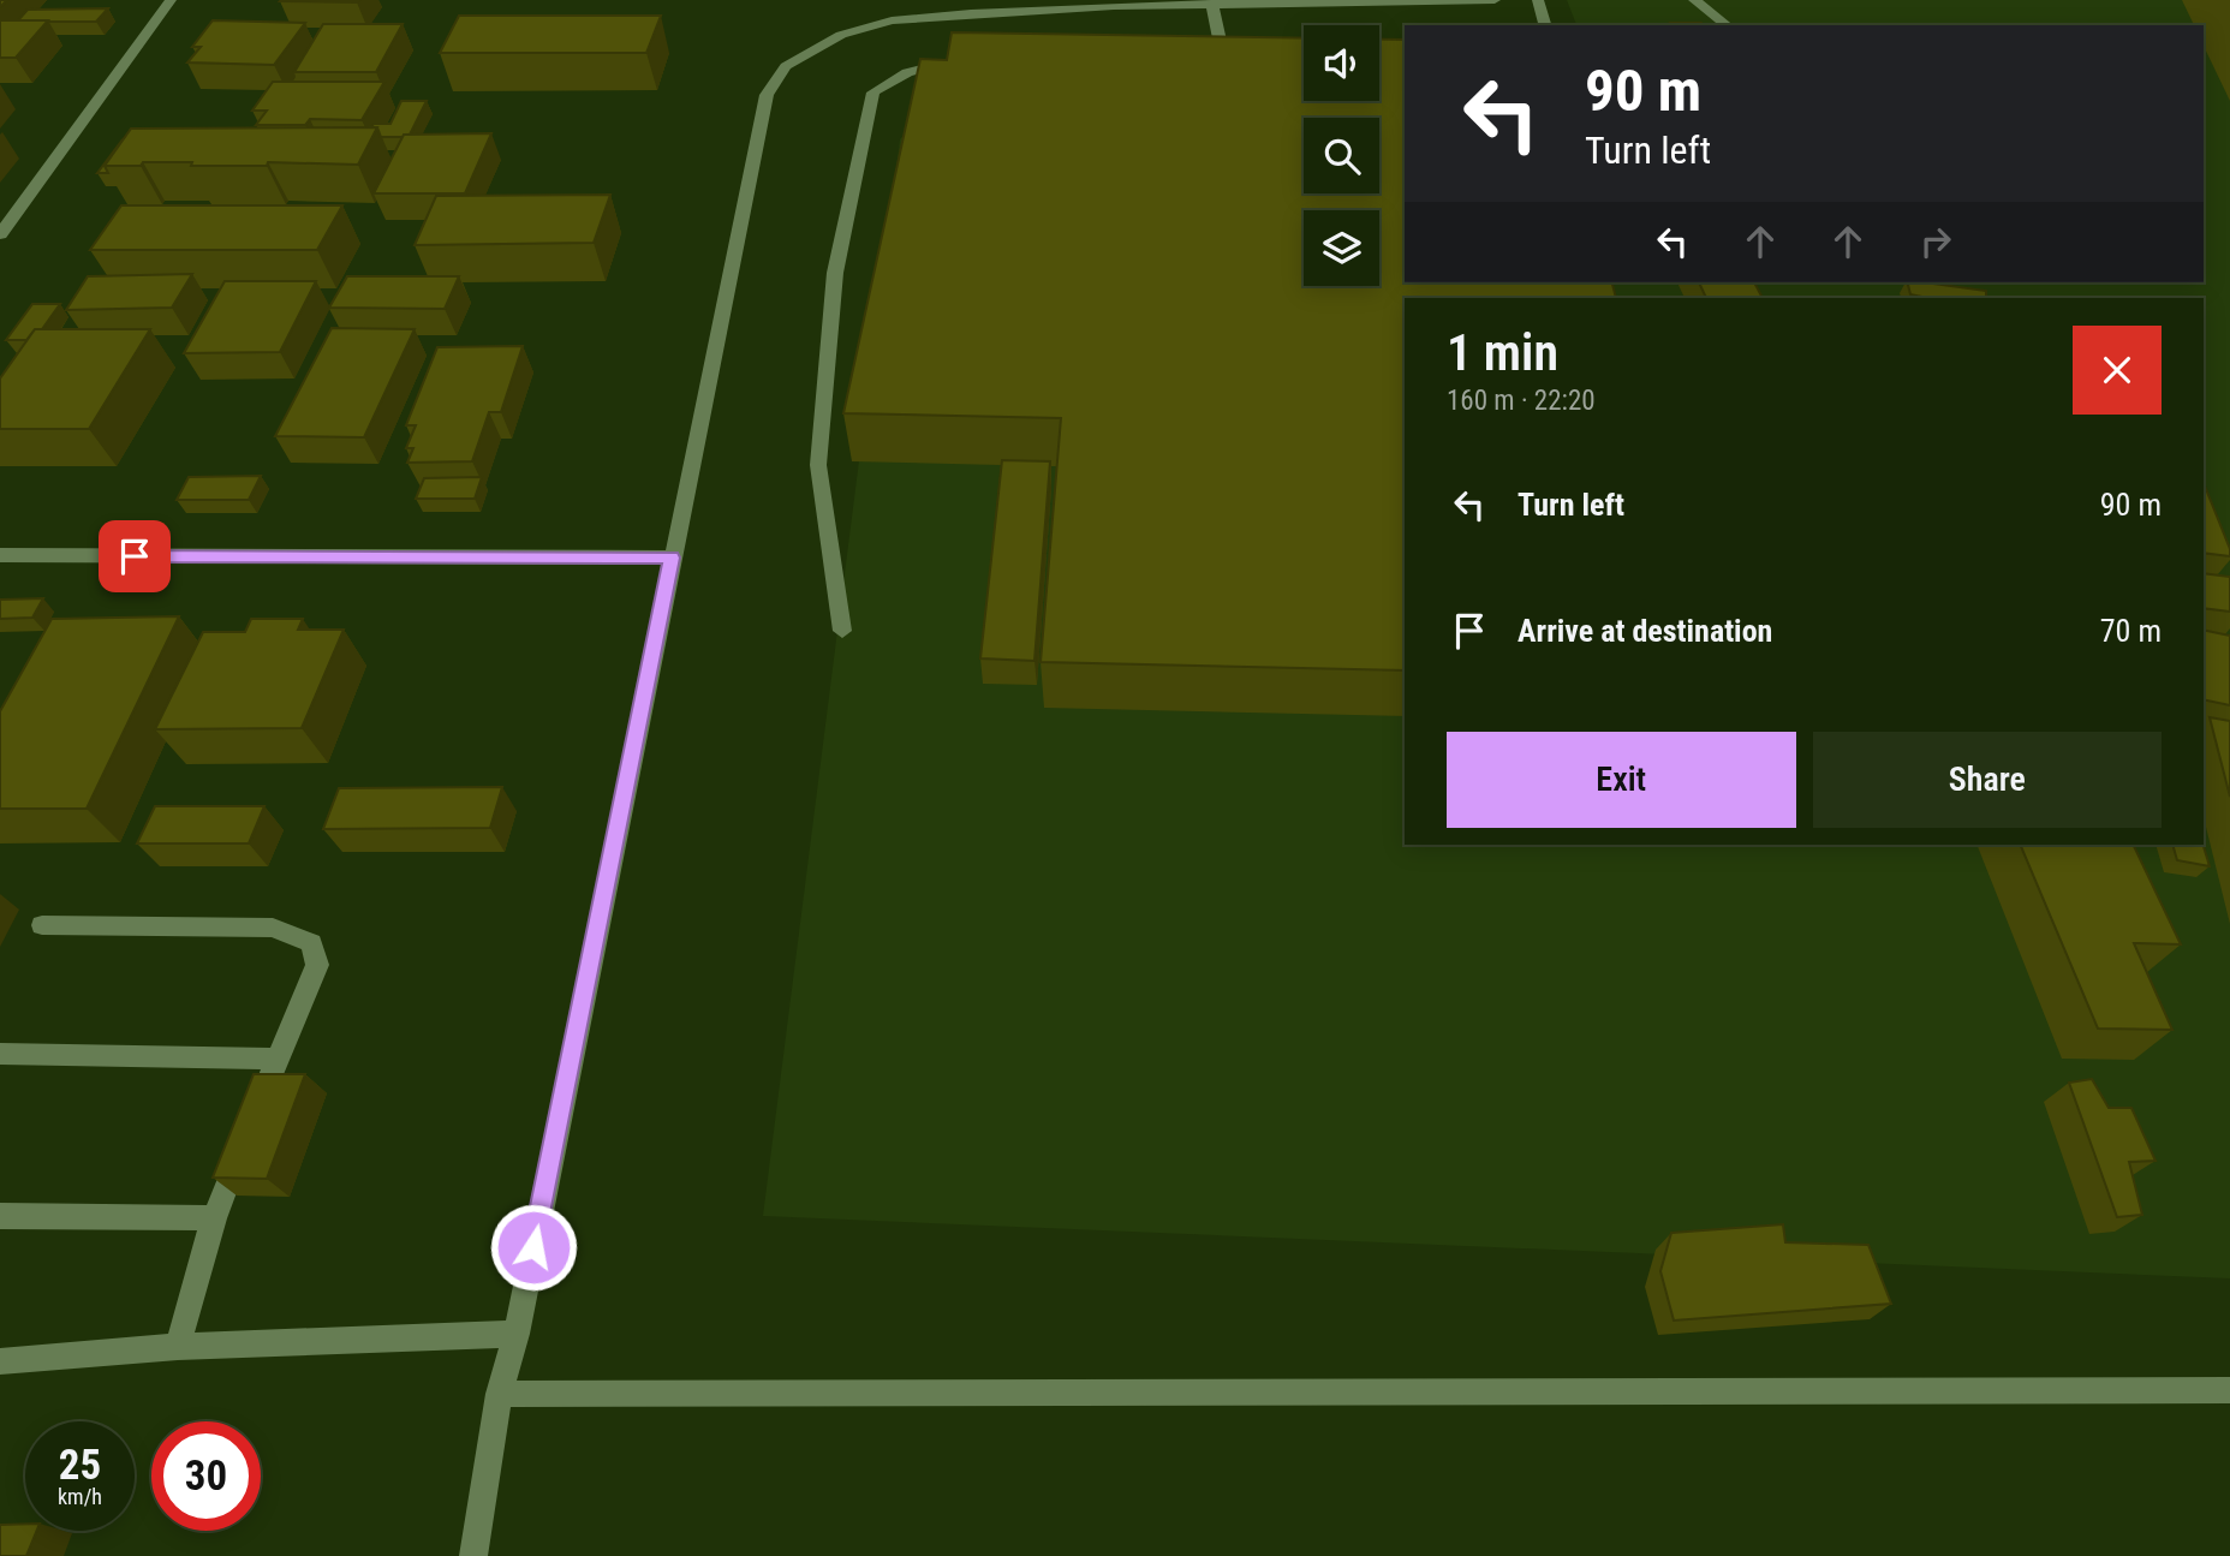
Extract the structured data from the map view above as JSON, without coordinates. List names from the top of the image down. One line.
{"page":{"turn":["90 m","Turn left"],"heading":["1 min","160 m · 22:20"],"list":[{"name":"Turn left","value":"90 m"},{"name":"Arrive at destination","value":"70 m"}],"buttons":["Exit","Share"],"speed":"25 km/h","limit":"30"}}
